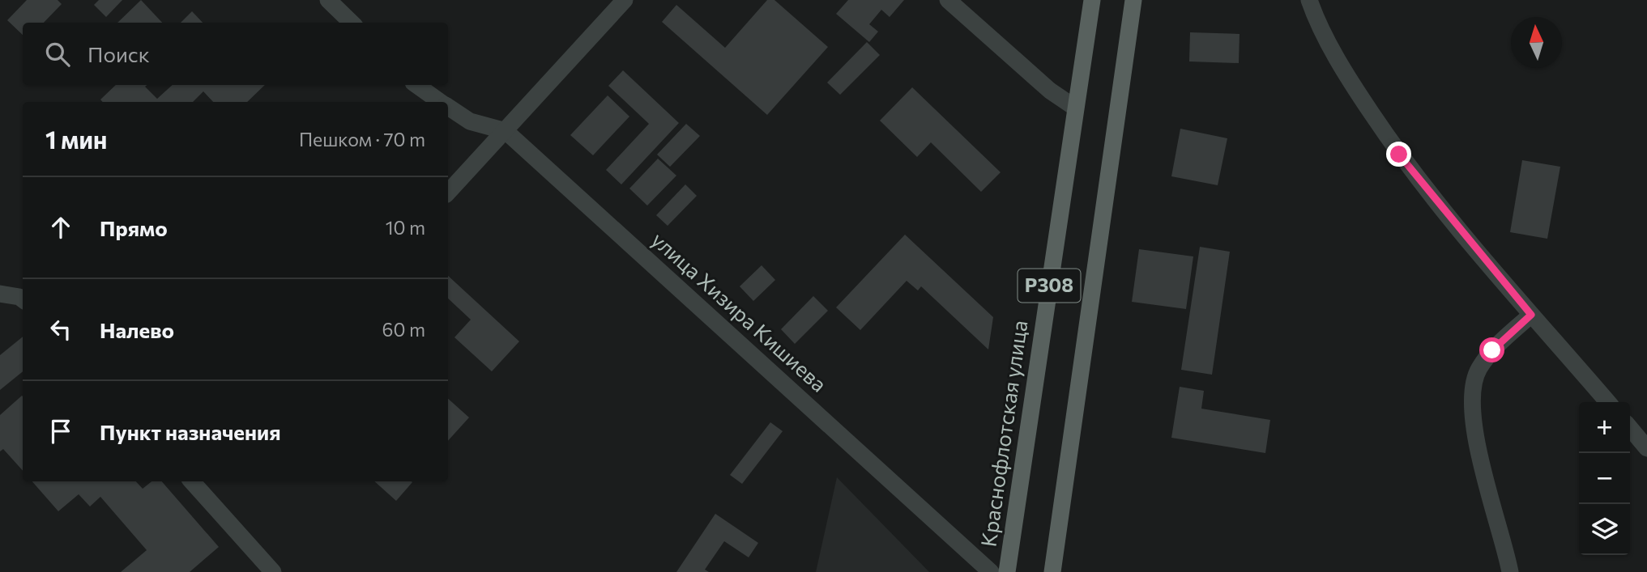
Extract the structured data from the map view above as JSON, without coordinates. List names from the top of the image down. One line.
{"streets":{"main road":["P308","Краснофлотская улица"],"street":["улица Хизира Кишиева"]},"north":"top","page":{"search":"Поиск","heading":["1 мин","Пешком · 70 m"],"list":[["Прямо","10 m"],["Налево","60 m"],"Пункт назначения"],"map_buttons":["+","−"]}}
